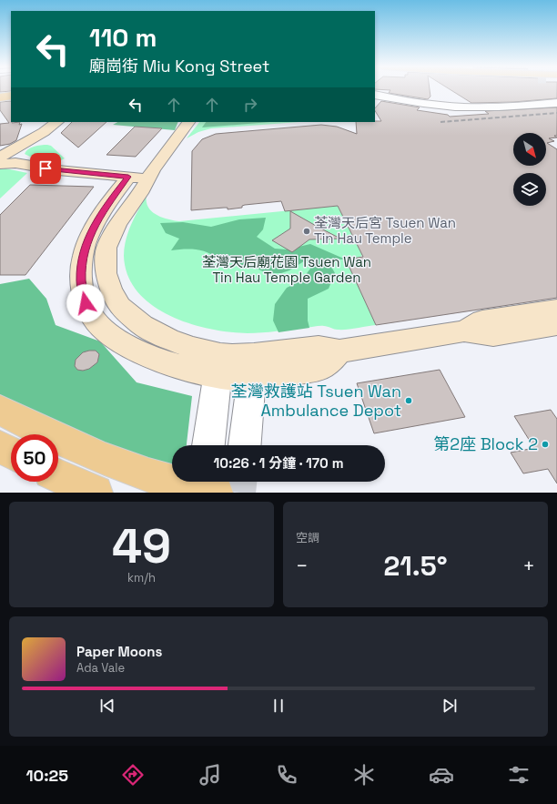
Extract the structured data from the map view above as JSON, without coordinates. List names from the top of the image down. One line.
{"parks":["荃灣天后廟花園 Tsuen Wan Tin Hau Temple Garden"],"places":["荃灣天后宮 Tsuen Wan Tin Hau Temple","荃灣救護站 Tsuen Wan Ambulance Depot","第2座 Block 2"],"north":"bottom right","page":{"turn":["110 m","廟崗街 Miu Kong Street"],"limit":"50","trip":"10:26 · 1 分鐘 · 170 m","tile":[["49","km/h"],"空調"],"heat":["−","21.5°","+"],"song":["Paper Moons","Ada Vale"],"tabs":"10:25"}}
